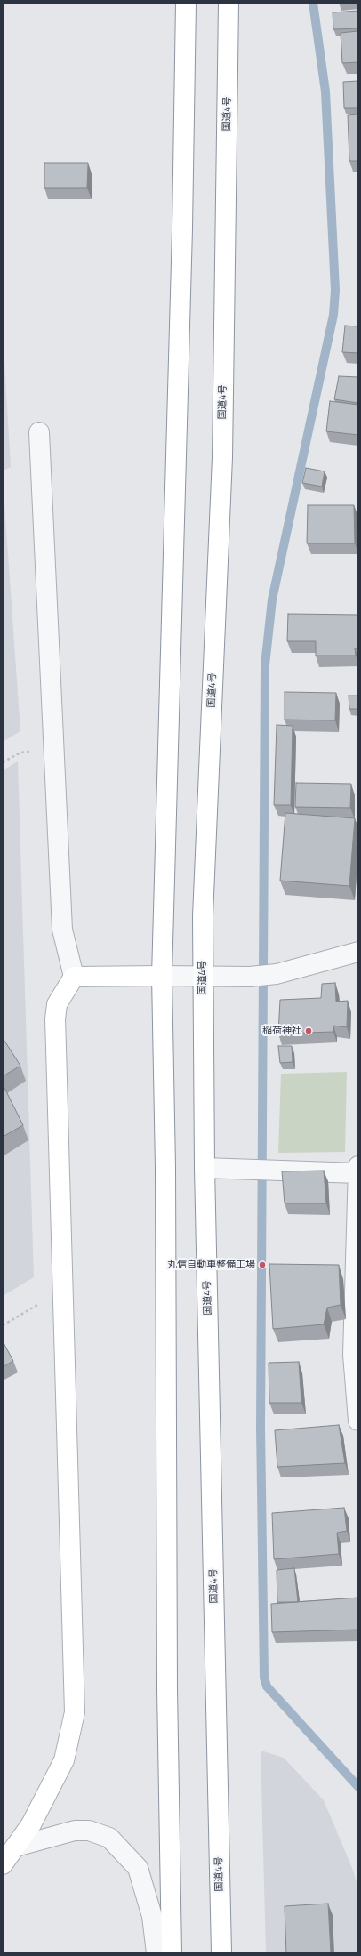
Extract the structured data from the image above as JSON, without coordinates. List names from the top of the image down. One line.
{"streets":{"main road":["国道4号"]},"places":["稲荷神社","丸信自動車整備工場"]}
